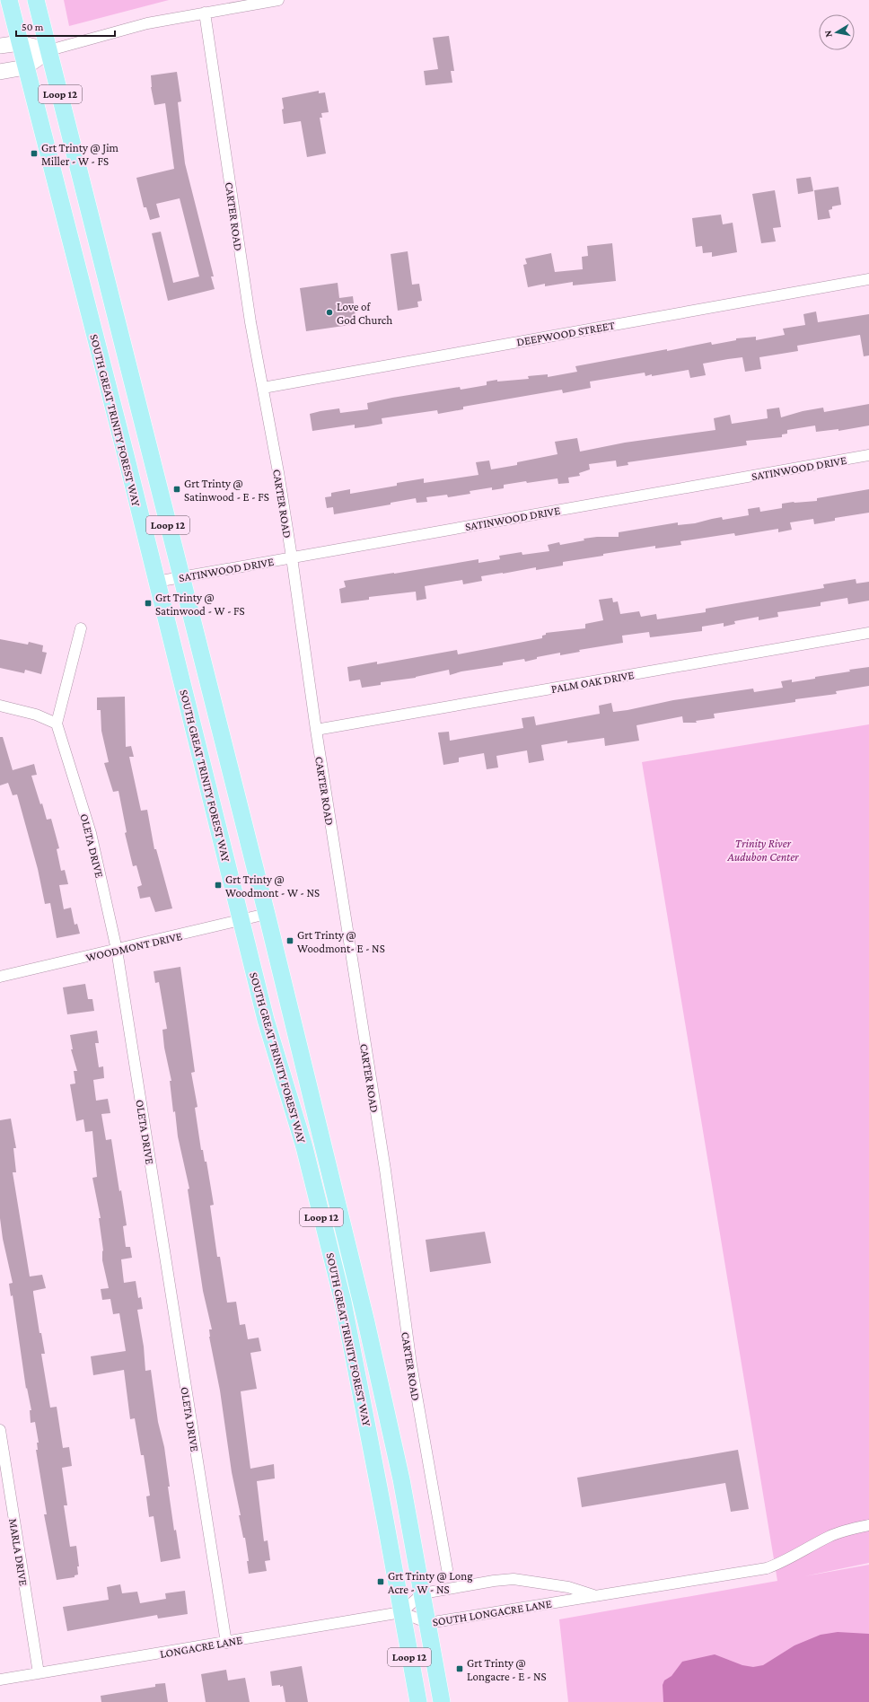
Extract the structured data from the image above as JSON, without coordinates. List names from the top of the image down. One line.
{"streets":{"main road":["Loop 12","SOUTH GREAT TRINITY FOREST WAY"],"street":["CARTER ROAD","DEEPWOOD STREET","SATINWOOD DRIVE","PALM OAK DRIVE","OLETA DRIVE","WOODMONT DRIVE","MARLA DRIVE","SOUTH LONGACRE LANE","LONGACRE LANE"]},"crossings":[["CARTER ROAD","DEEPWOOD STREET"],["CARTER ROAD","SATINWOOD DRIVE"],["CARTER ROAD","PALM OAK DRIVE"],["SOUTH GREAT TRINITY FOREST WAY","SATINWOOD DRIVE"],["SOUTH GREAT TRINITY FOREST WAY","WOODMONT DRIVE"],["SOUTH GREAT TRINITY FOREST WAY","SOUTH LONGACRE LANE"],["SOUTH GREAT TRINITY FOREST WAY","LONGACRE LANE"],["OLETA DRIVE","WOODMONT DRIVE"],["OLETA DRIVE","LONGACRE LANE"],["MARLA DRIVE","LONGACRE LANE"],["SOUTH LONGACRE LANE","LONGACRE LANE"]],"parks":["Trinity River Audubon Center"],"places":{"transit":["Grt Trinty @ Jim Miller - W - FS","Grt Trinty @ Satinwood - E - FS","Grt Trinty @ Satinwood - W - FS","Grt Trinty @ Woodmont - W - NS","Grt Trinty @ Woodmont- E - NS","Grt Trinty @ Long Acre - W - NS","Grt Trinty @ Longacre - E - NS"],"other":["Love of God Church"]},"scale_bar":"50 m","north":"left"}
